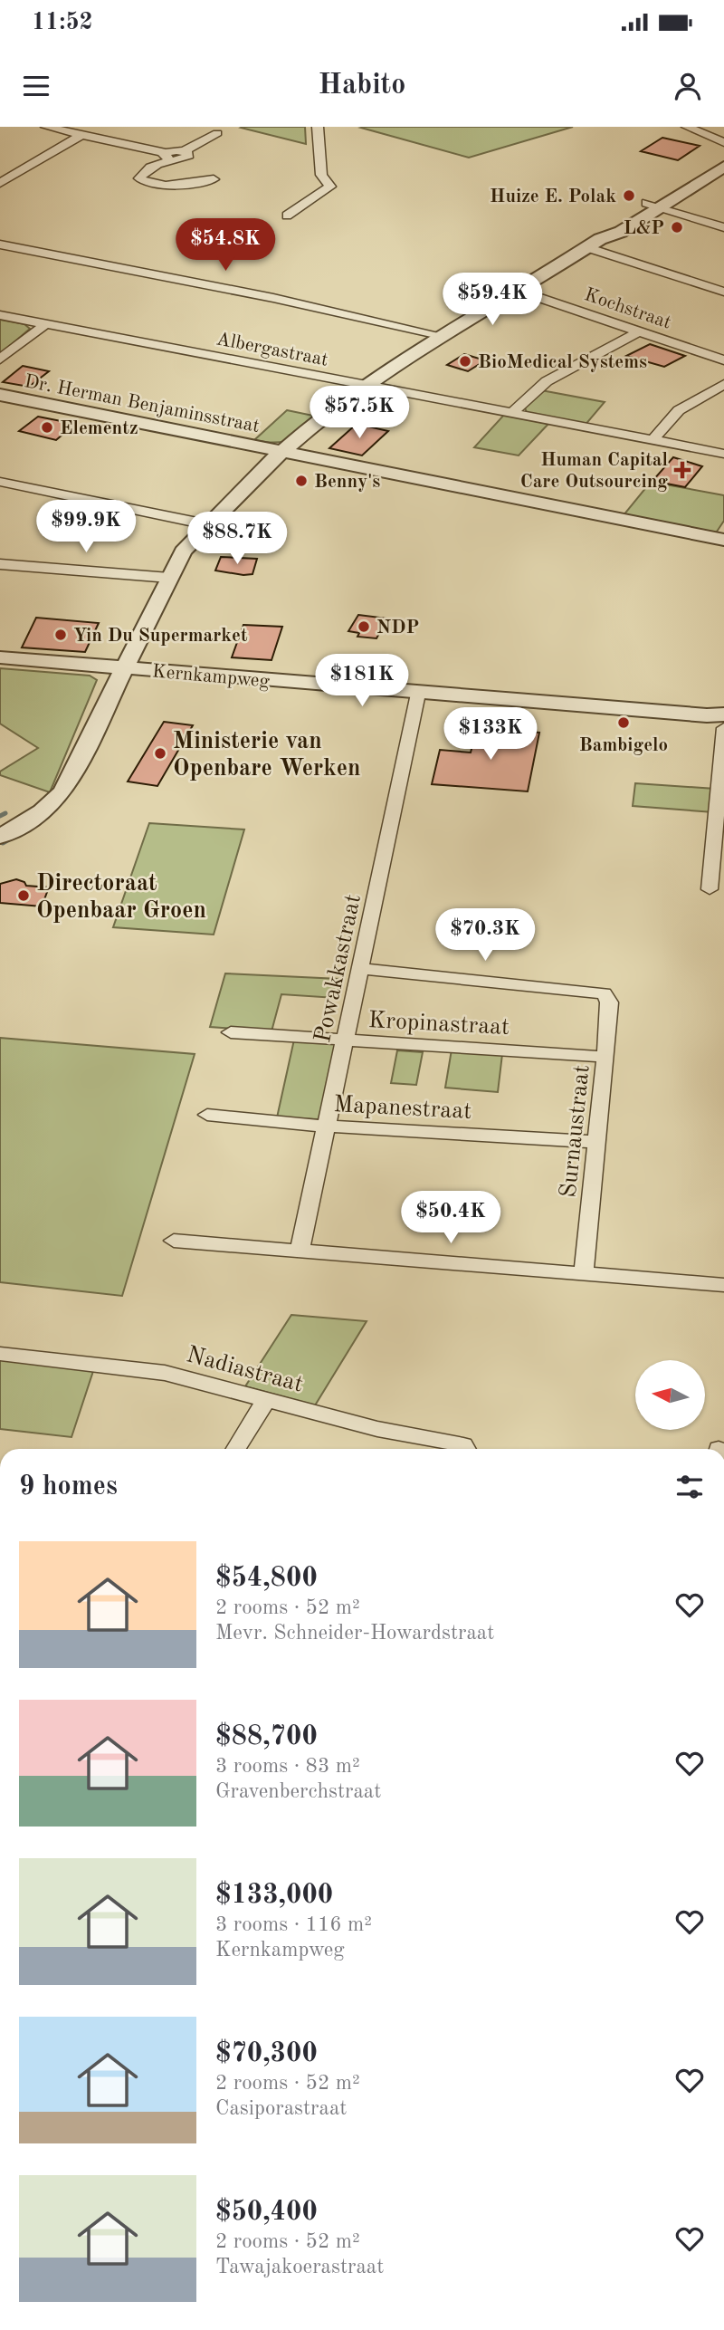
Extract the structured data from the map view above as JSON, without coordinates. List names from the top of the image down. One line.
{"streets":{"street":["Kochstraat","Albergastraat","Dr. Herman Benjaminsstraat","Kernkampweg","Powakkastraat","Kropinastraat","Mapanestraat","Surnaustraat","Nadiastraat"]},"crossings":[["Kernkampweg","Powakkastraat"],["Powakkastraat","Kropinastraat"],["Powakkastraat","Mapanestraat"],["Powakkastraat","Surnaustraat"],["Kropinastraat","Surnaustraat"],["Mapanestraat","Surnaustraat"]],"places":{"other":["Huize E. Polak","L&P","BioMedical Systems","Elementz","Benny's","NDP","Yin Du Supermarket","Bambigelo","Ministerie van Openbare Werken","Directoraat Openbaar Groen"],"health":["Human Capital Care Outsourcing"]},"north":"left","page":{"status":"11:52","header":"Habito","price":["$54.8K","$59.4K","$57.5K","$99.9K","$88.7K","$181K","$133K","$70.3K","$50.4K"],"heading":"9 homes","list":[{"name":"$54,800","note":"2 rooms · 52 m² · Mevr. Schneider-Howardstraat"},{"name":"$88,700","note":"3 rooms · 83 m² · Gravenberchstraat"},{"name":"$133,000","note":"3 rooms · 116 m² · Kernkampweg"},{"name":"$70,300","note":"2 rooms · 52 m² · Casiporastraat"},{"name":"$50,400","note":"2 rooms · 52 m² · Tawajakoerastraat"}]}}
